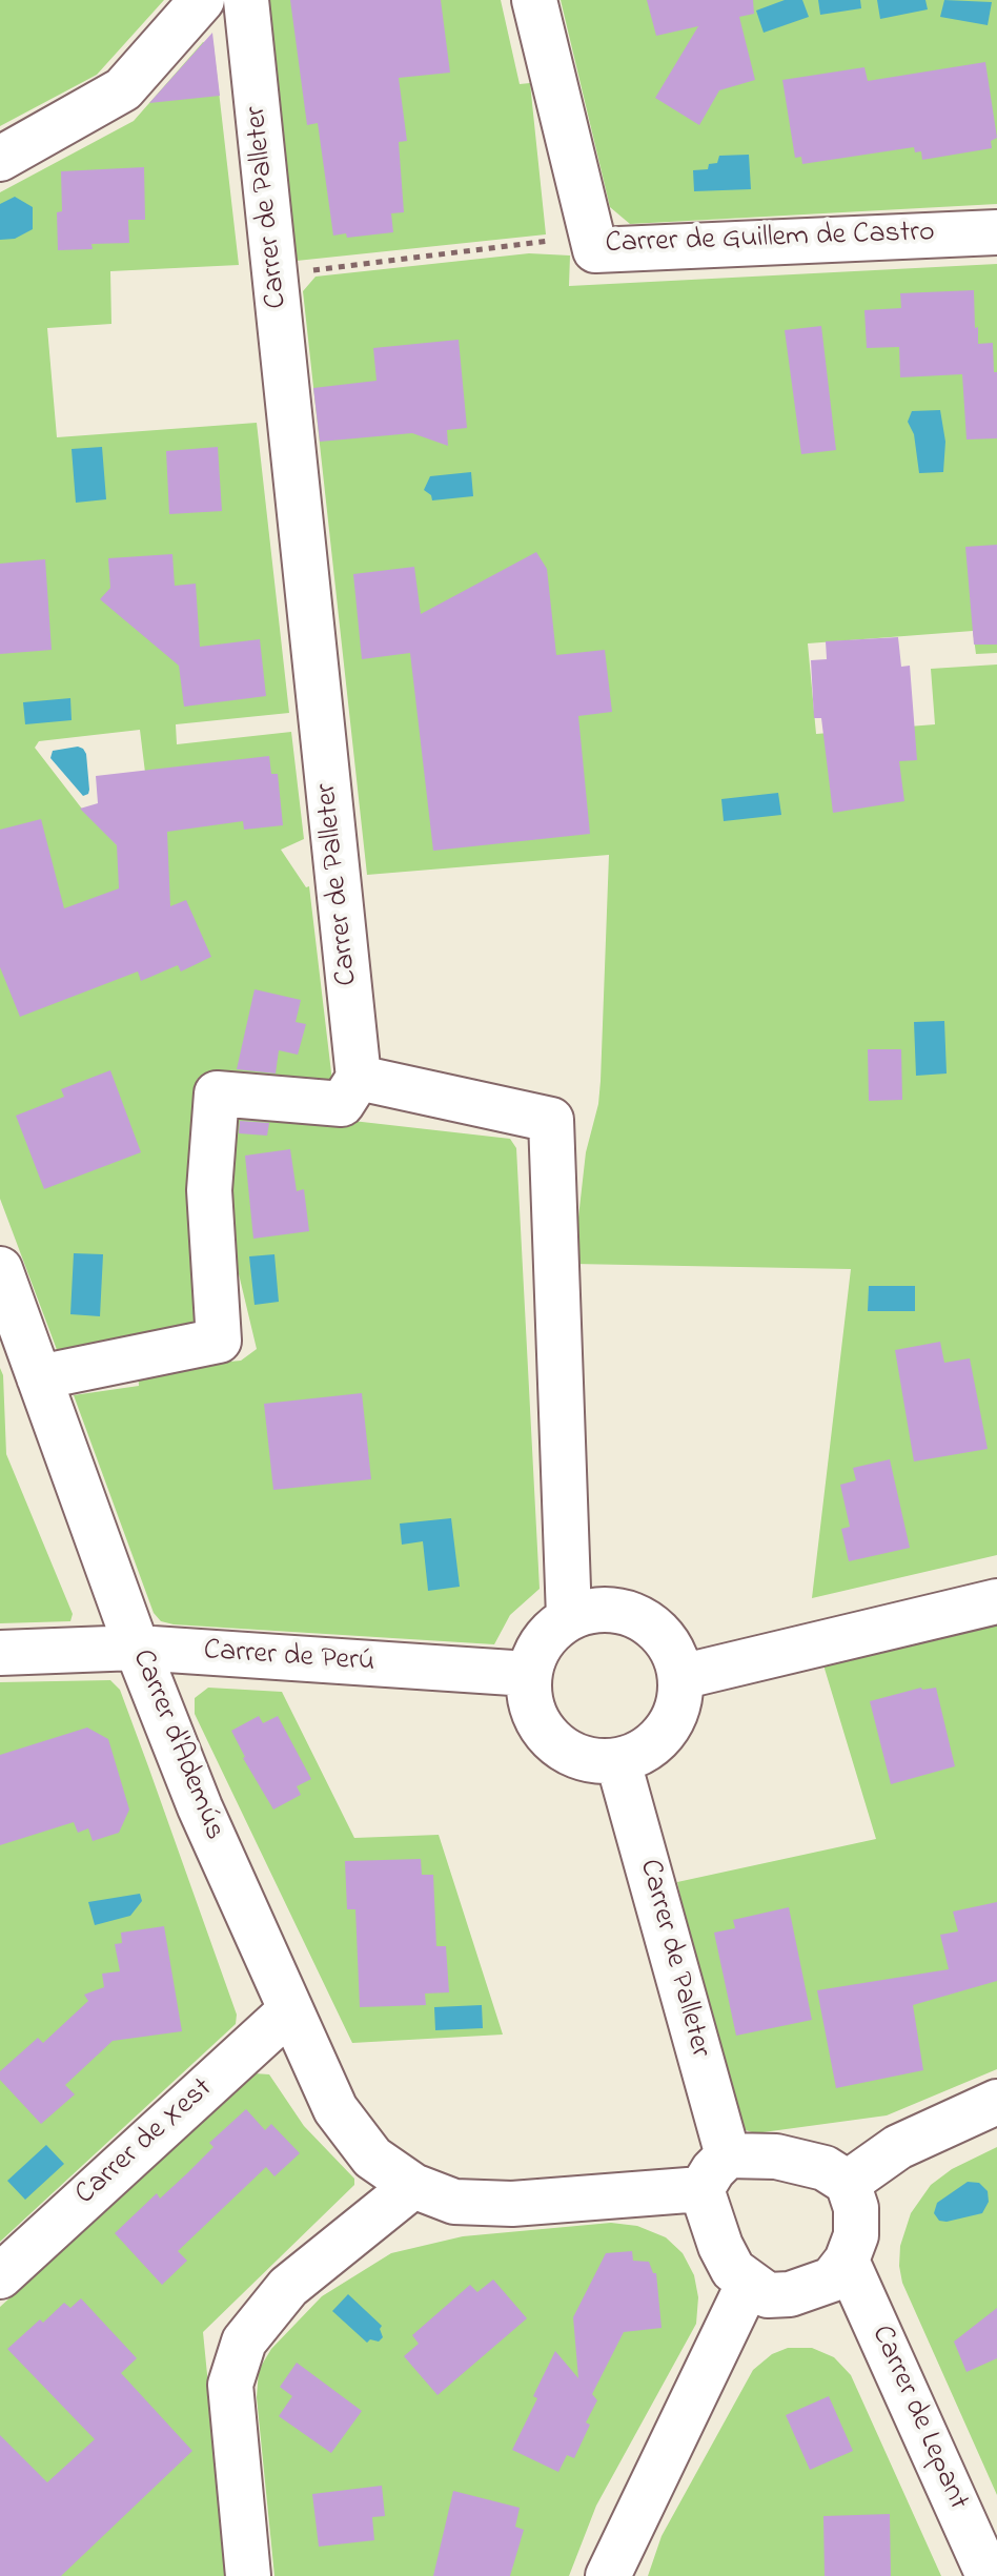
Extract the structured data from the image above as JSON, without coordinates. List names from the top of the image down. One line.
{"streets":{"street":["Carrer de Palleter","Carrer de Guillem de Castro","Carrer de Perú","Carrer d'Ademús","Carrer de Xest","Carrer de Lepant"]},"crossings":[["Carrer de Palleter","Carrer de Perú"],["Carrer de Palleter","Carrer d'Ademús"],["Carrer de Palleter","Carrer de Lepant"],["Carrer de Perú","Carrer d'Ademús"],["Carrer d'Ademús","Carrer de Xest"],["Carrer d'Ademús","Carrer de Lepant"]]}
